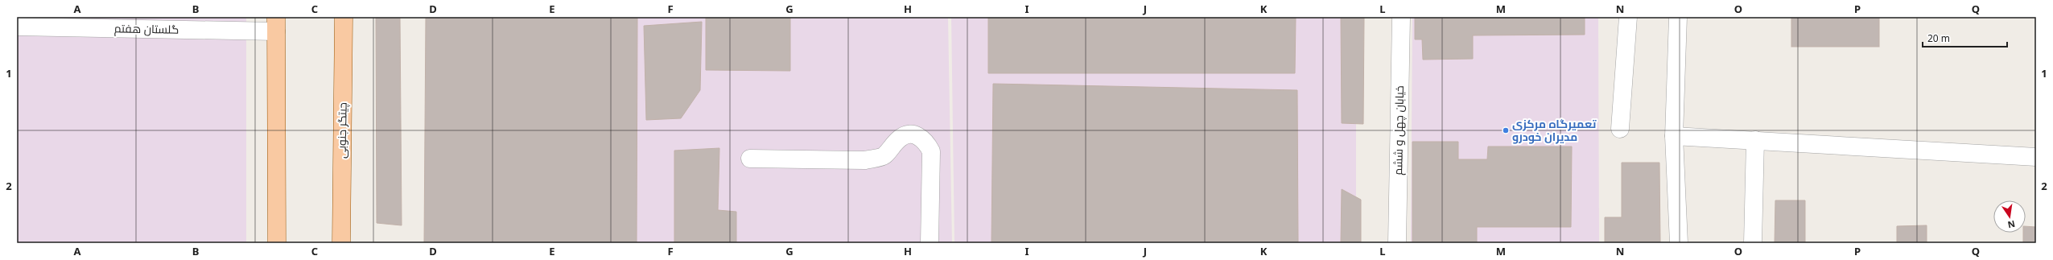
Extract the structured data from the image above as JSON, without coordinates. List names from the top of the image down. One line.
{"streets":{"main road":["چیتگر جنوبی"],"street":["گلستان هفتم","خیابان چهل و ششم"]},"places":["تعمیرگاه مرکزی مدیران خودرو"],"scale_bar":"20 m","north":"bottom","grid":{"columns":["A","B","C","D","E","F","G","H","I","J","K","L","M","N","O","P","Q"],"rows":["1","2"]}}
